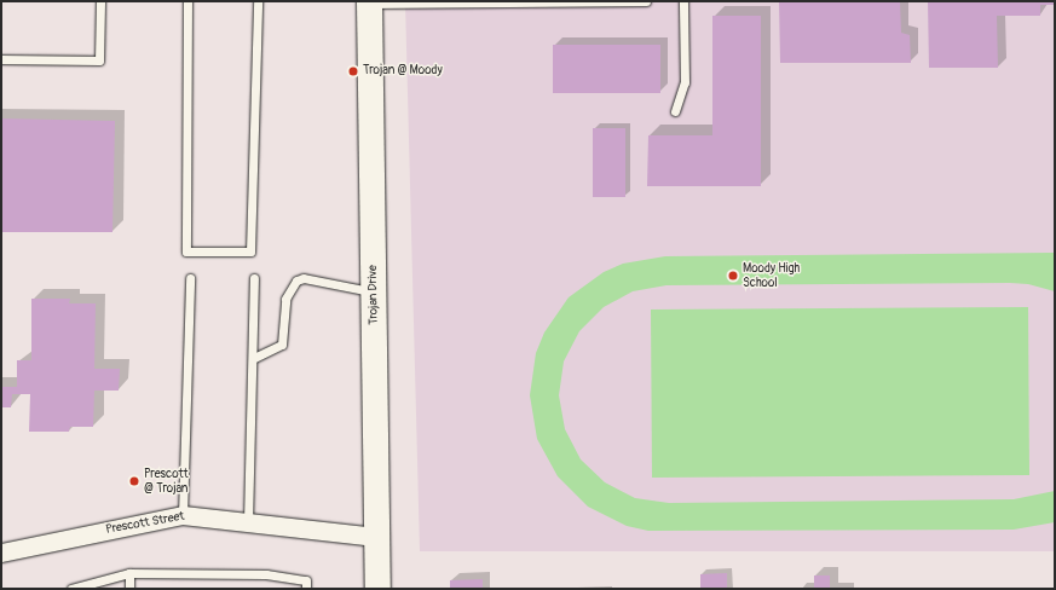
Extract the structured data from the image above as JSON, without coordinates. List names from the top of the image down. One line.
{"streets":{"street":["Trojan Drive","Prescott Street"]},"crossings":[["Trojan Drive","Prescott Street"]],"places":["Trojan @ Moody","Moody High School","Prescott @ Trojan"]}
